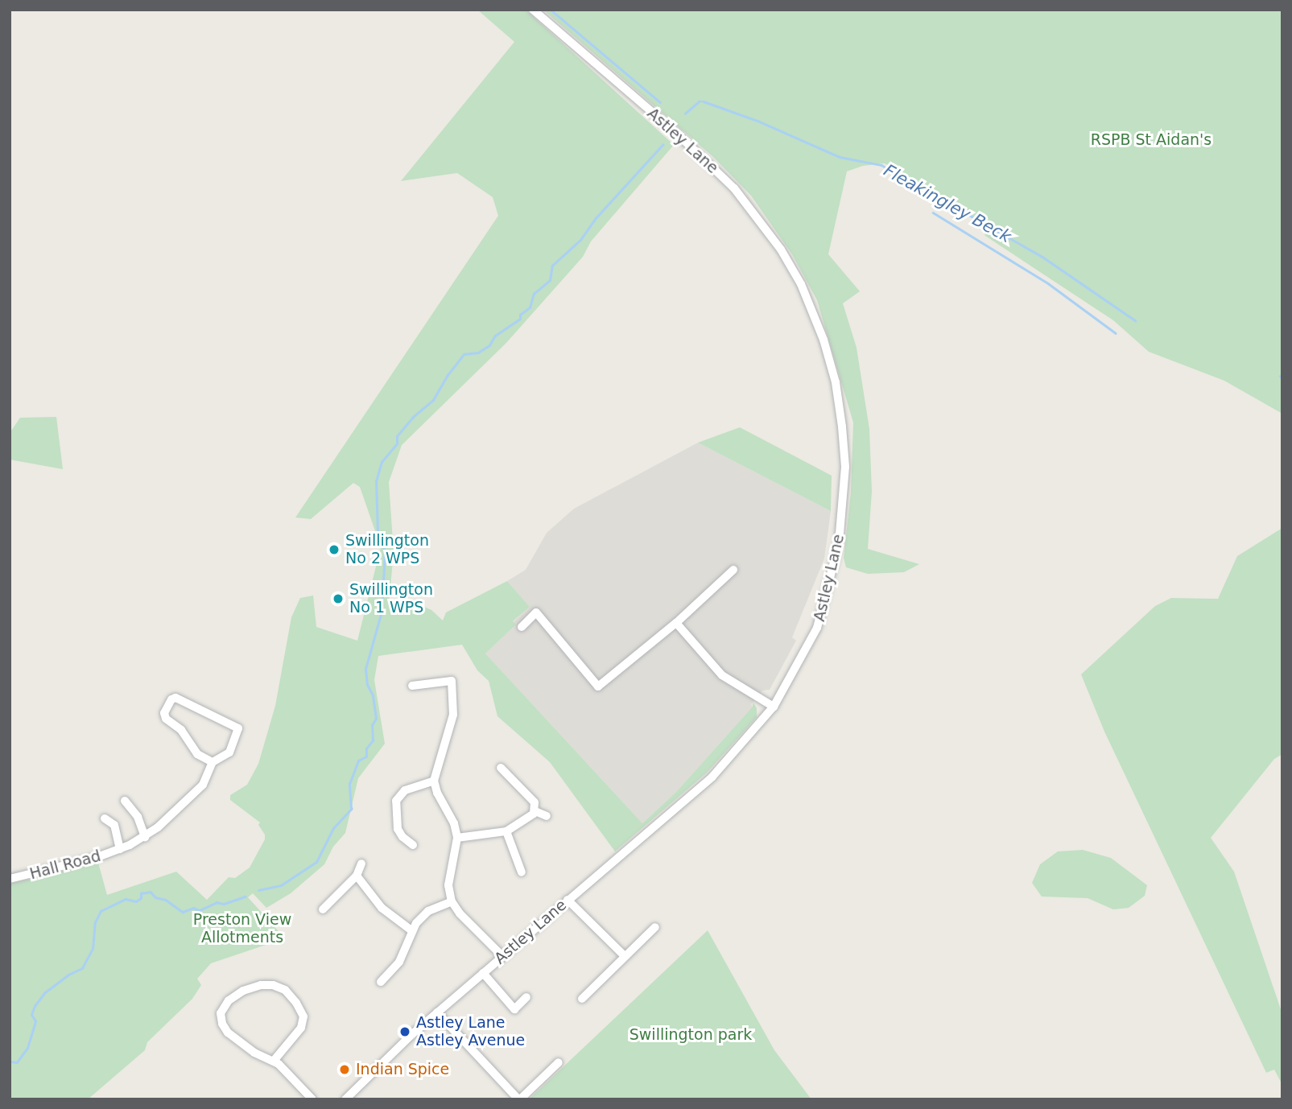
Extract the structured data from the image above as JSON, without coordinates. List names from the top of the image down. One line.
{"streets":{"street":["Astley Lane","Hall Road"]},"water":["Fleakingley Beck"],"parks":["RSPB St Aidan's","Preston View Allotments","Swillington park"],"places":["Swillington No 2 WPS","Swillington No 1 WPS","Astley Lane Astley Avenue","Indian Spice"]}
